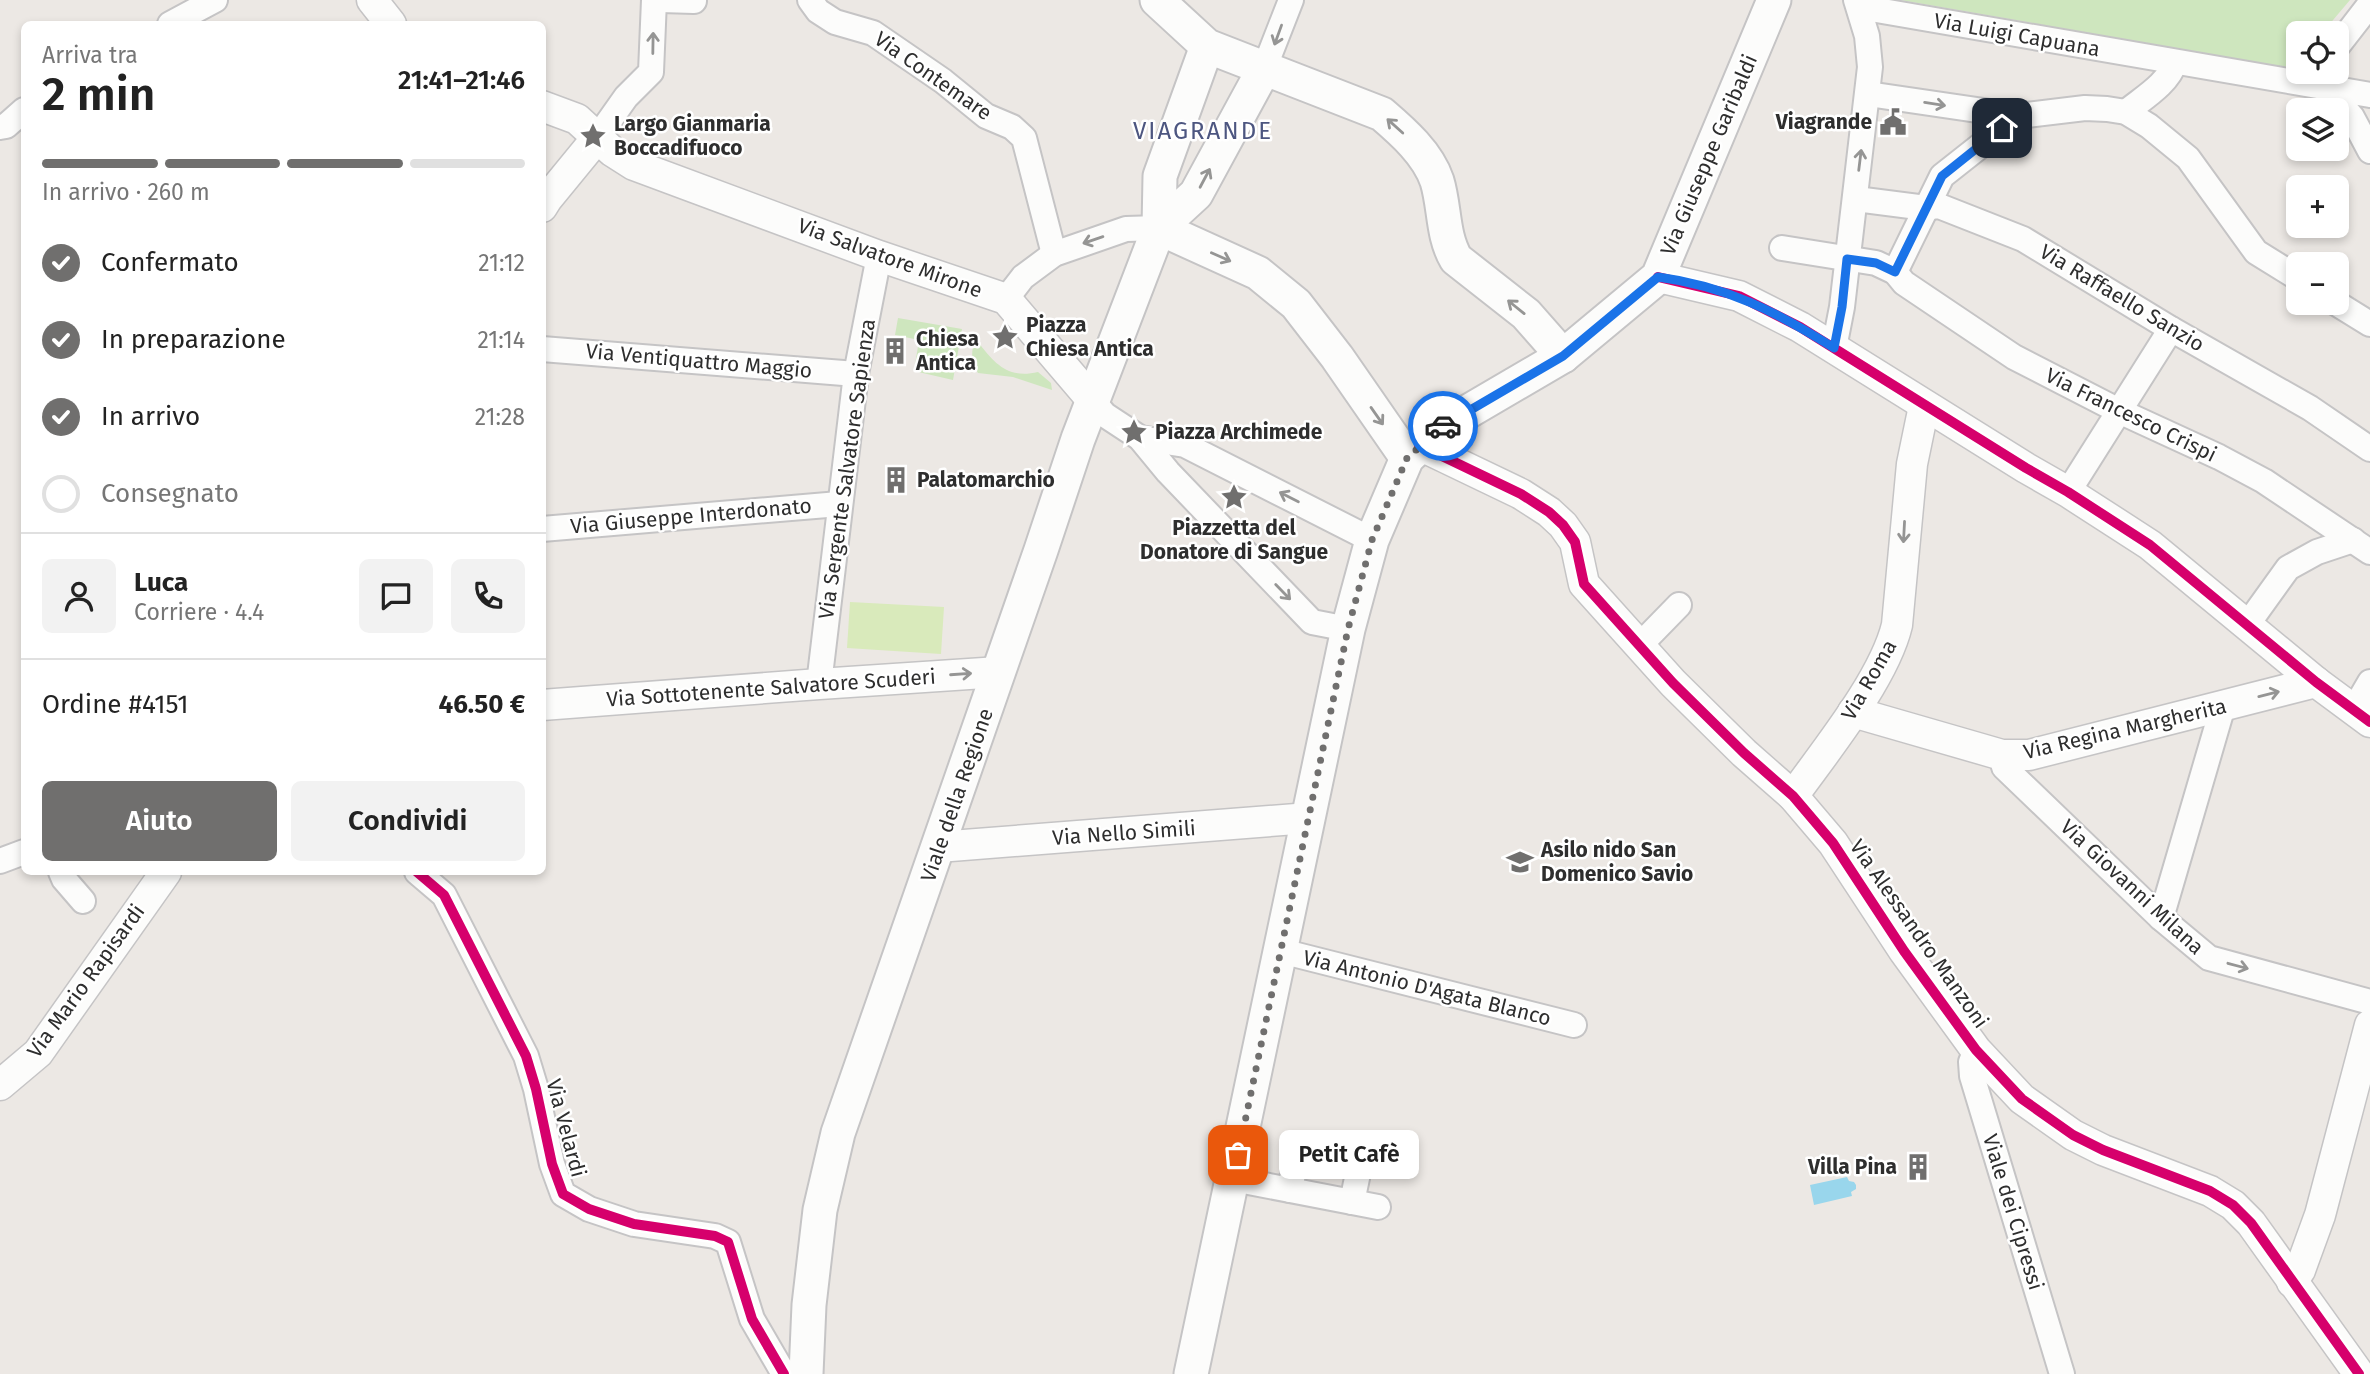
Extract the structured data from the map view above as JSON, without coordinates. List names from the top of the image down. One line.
{"streets":{"main road":["Via Giuseppe Garibaldi","Viale della Regione"],"street":["Via Luigi Capuana","Via Contemare","Via Salvatore Mirone","Via Raffaello Sanzio","Via Ventiquattro Maggio","Via Francesco Crispi","Via Sergente Salvatore Sapienza","Via Giuseppe Interdonato","Via Roma","Via Sottotenente Salvatore Scuderi","Via Regina Margherita","Via Nello Simili","Via Giovanni Milana","Via Alessandro Manzoni","Via Mario Rapisardi","Via Antonio D'Agata Blanco","Via Velardi","Viale dei Cipressi"]},"crossings":[["Via Contemare","Via Salvatore Mirone"],["Via Giuseppe Garibaldi","Via Nello Simili"],["Via Giuseppe Garibaldi","Via Alessandro Manzoni"],["Via Giuseppe Garibaldi","Via Antonio D'Agata Blanco"],["Via Salvatore Mirone","Via Sergente Salvatore Sapienza"],["Via Salvatore Mirone","Viale della Regione"],["Via Ventiquattro Maggio","Via Sergente Salvatore Sapienza"],["Via Sergente Salvatore Sapienza","Via Giuseppe Interdonato"],["Via Sergente Salvatore Sapienza","Via Sottotenente Salvatore Scuderi"],["Via Roma","Via Regina Margherita"],["Via Roma","Via Alessandro Manzoni"],["Via Sottotenente Salvatore Scuderi","Viale della Regione"],["Via Regina Margherita","Via Giovanni Milana"],["Viale della Regione","Via Nello Simili"],["Via Alessandro Manzoni","Viale dei Cipressi"]],"one_way":["Via Roma","Via Sottotenente Salvatore Scuderi","Via Giovanni Milana"],"districts":["VIAGRANDE"],"places":{"public building":["Viagrande"],"place":["Largo Gianmaria Boccadifuoco","Piazza Chiesa Antica","Piazza Archimede","Piazzetta del Donatore di Sangue"],"building":["Chiesa Antica","Palatomarchio","Villa Pina"],"school or university":["Asilo nido San Domenico Savio"],"other":["Petit Cafè"]},"page":{"map_buttons":["+","−"],"heading":["2 min","Arriva tra","21:41–21:46"],"panel":["Luca","Corriere · 4.4","Ordine #4151","46.50 €"],"bar":"In arrivo · 260 m","list":[["Confermato","21:12"],["In preparazione","21:14"],["In arrivo","21:28"],"Consegnato"],"buttons":["Aiuto","Condividi"],"bubble":"Petit Cafè"}}
